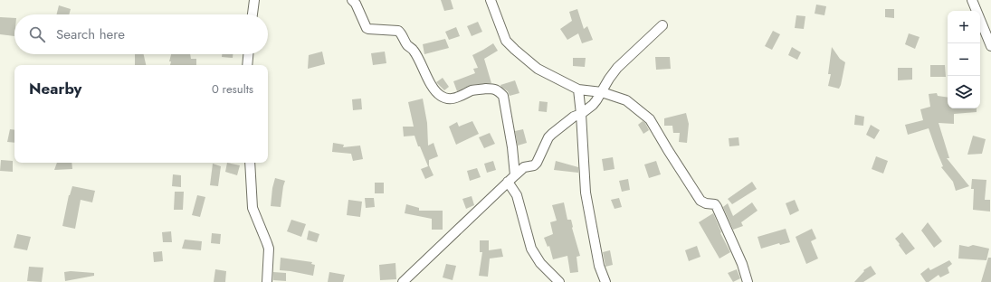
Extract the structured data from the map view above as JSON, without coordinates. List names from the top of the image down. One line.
{"page":{"map_buttons":["+","−"],"search":"Search here","heading":["Nearby","0 results"]}}
